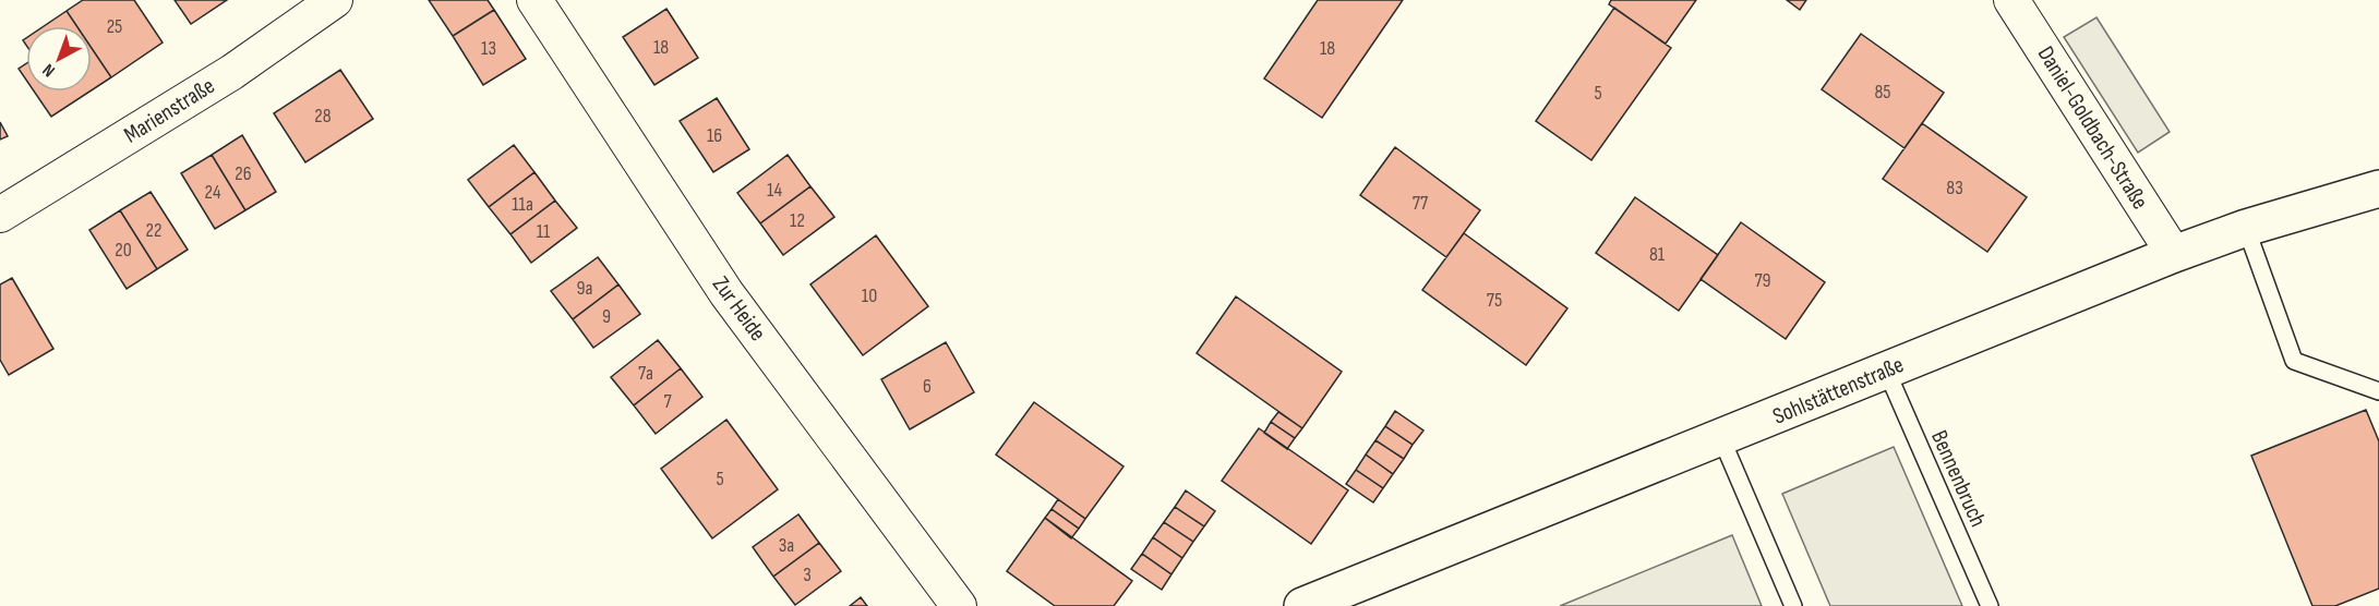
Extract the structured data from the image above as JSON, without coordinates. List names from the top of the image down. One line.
{"streets":{"street":["Marienstraße","Daniel-Goldbach-Straße","Zur Heide","Sohlstättenstraße"],"lane":["Bennenbruch"]},"crossings":[["Daniel-Goldbach-Straße","Sohlstättenstraße"],["Sohlstättenstraße","Bennenbruch"]],"house_numbers":["25","18","13","18","85","5","28","16","26","83","14","24","77","11a","12","22","11","20","81","79","9a","10","75","9","7a","6","7","5","3a","3"],"north":"bottom left"}
